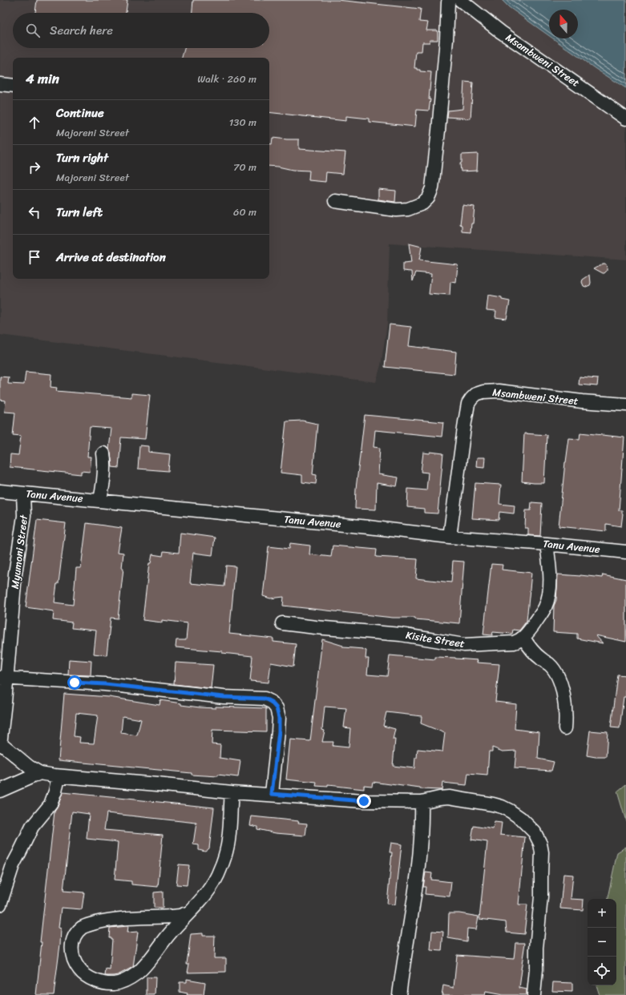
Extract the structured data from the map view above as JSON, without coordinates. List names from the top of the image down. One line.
{"streets":{"street":["Msambweni Street","Tanu Avenue","Myumoni Street","Kisite Street"]},"crossings":[["Msambweni Street","Tanu Avenue"],["Tanu Avenue","Myumoni Street"]],"north":"top","page":{"search":"Search here","heading":["4 min","Walk · 260 m"],"list":[["Continue","Majoreni Street","130 m"],["Turn right","Majoreni Street","70 m"],["Turn left","60 m"],"Arrive at destination"],"map_buttons":["+","−"]}}
